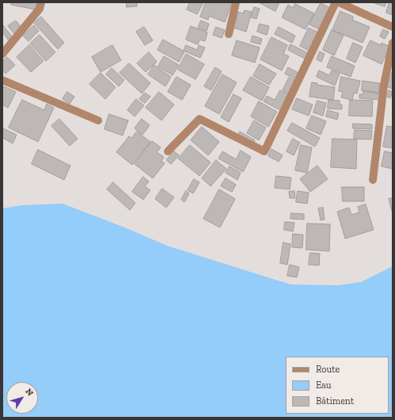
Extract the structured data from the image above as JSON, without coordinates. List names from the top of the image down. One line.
{"legend":["Route","Eau","Bâtiment"],"north":"top right"}
